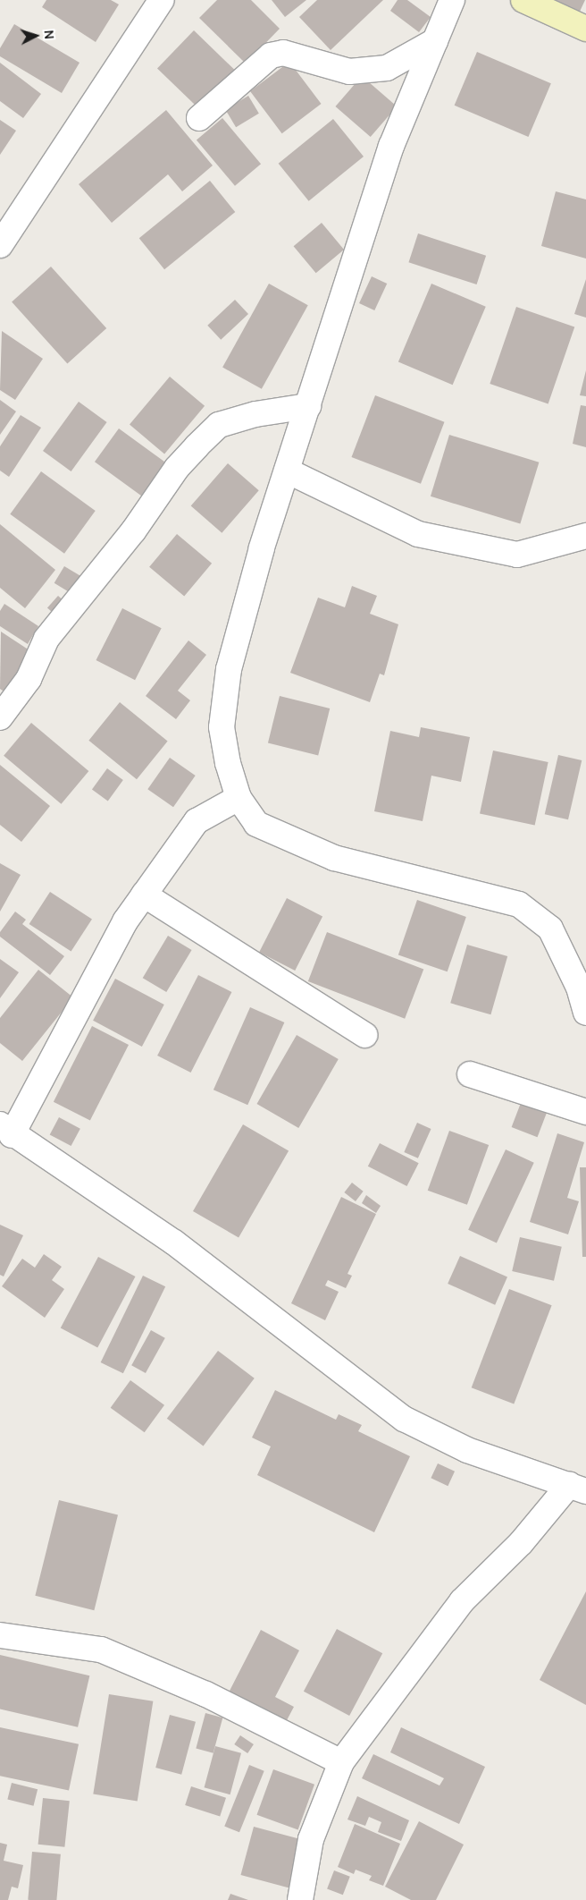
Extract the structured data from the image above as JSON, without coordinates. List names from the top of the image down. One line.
{"north":"right"}
